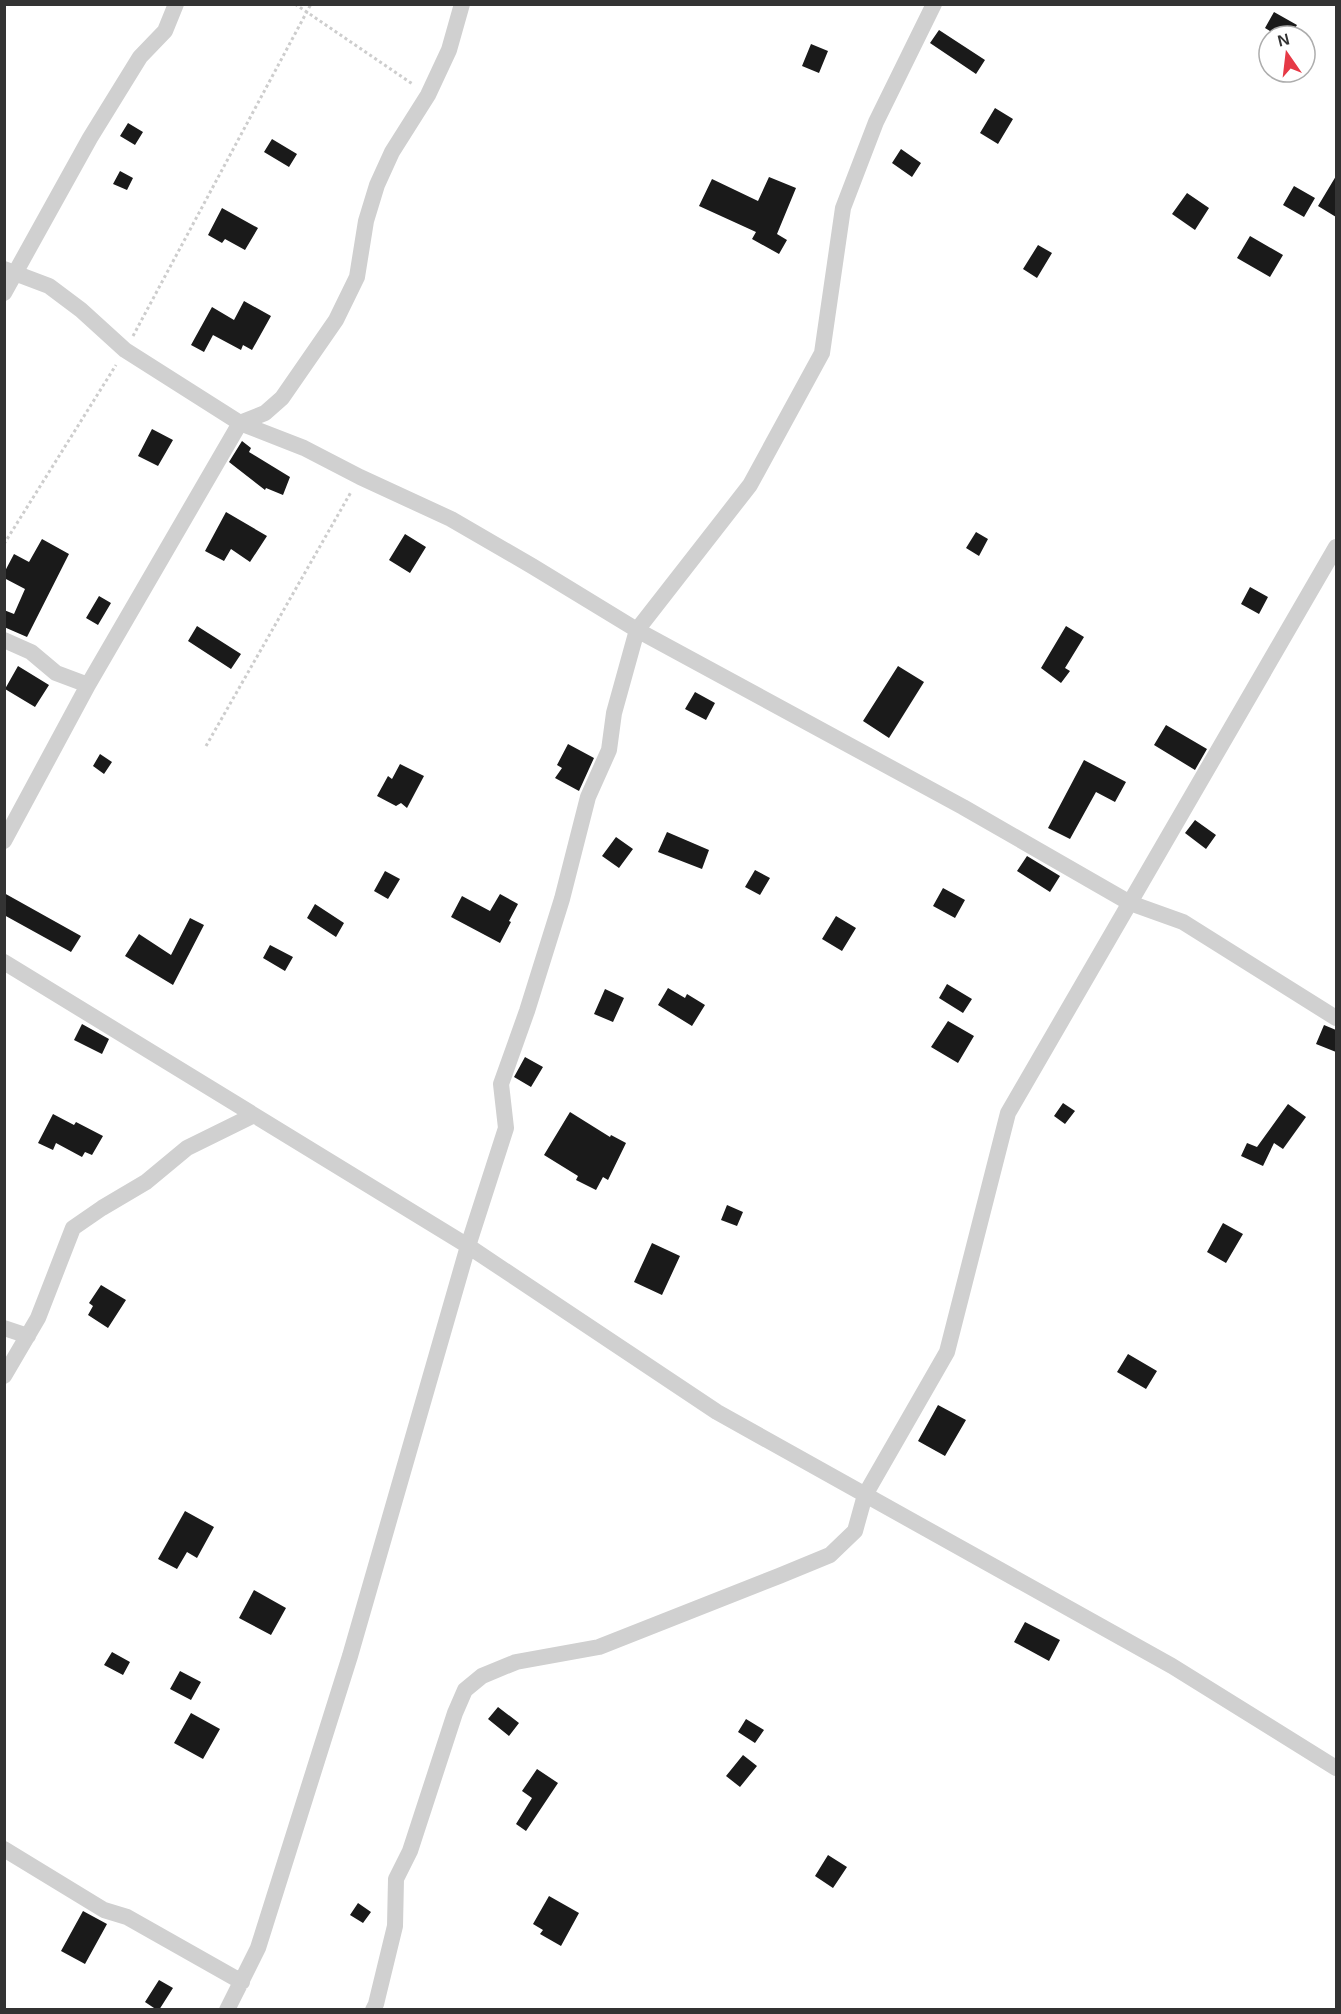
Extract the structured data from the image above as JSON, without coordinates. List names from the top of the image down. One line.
{"north":"top"}
